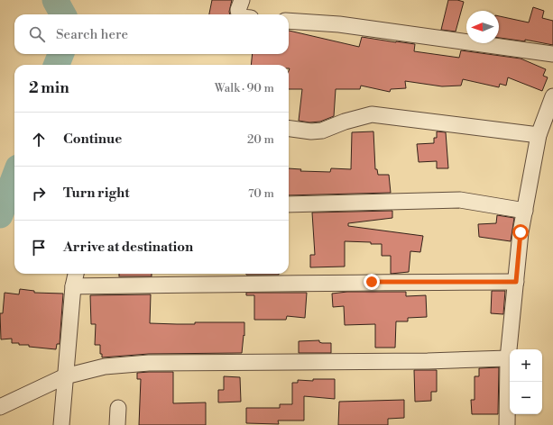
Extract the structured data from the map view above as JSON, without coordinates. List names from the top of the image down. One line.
{"north":"left","page":{"search":"Search here","heading":["2 min","Walk · 90 m"],"list":[["Continue","20 m"],["Turn right","70 m"],"Arrive at destination"],"map_buttons":["+","−"]}}
